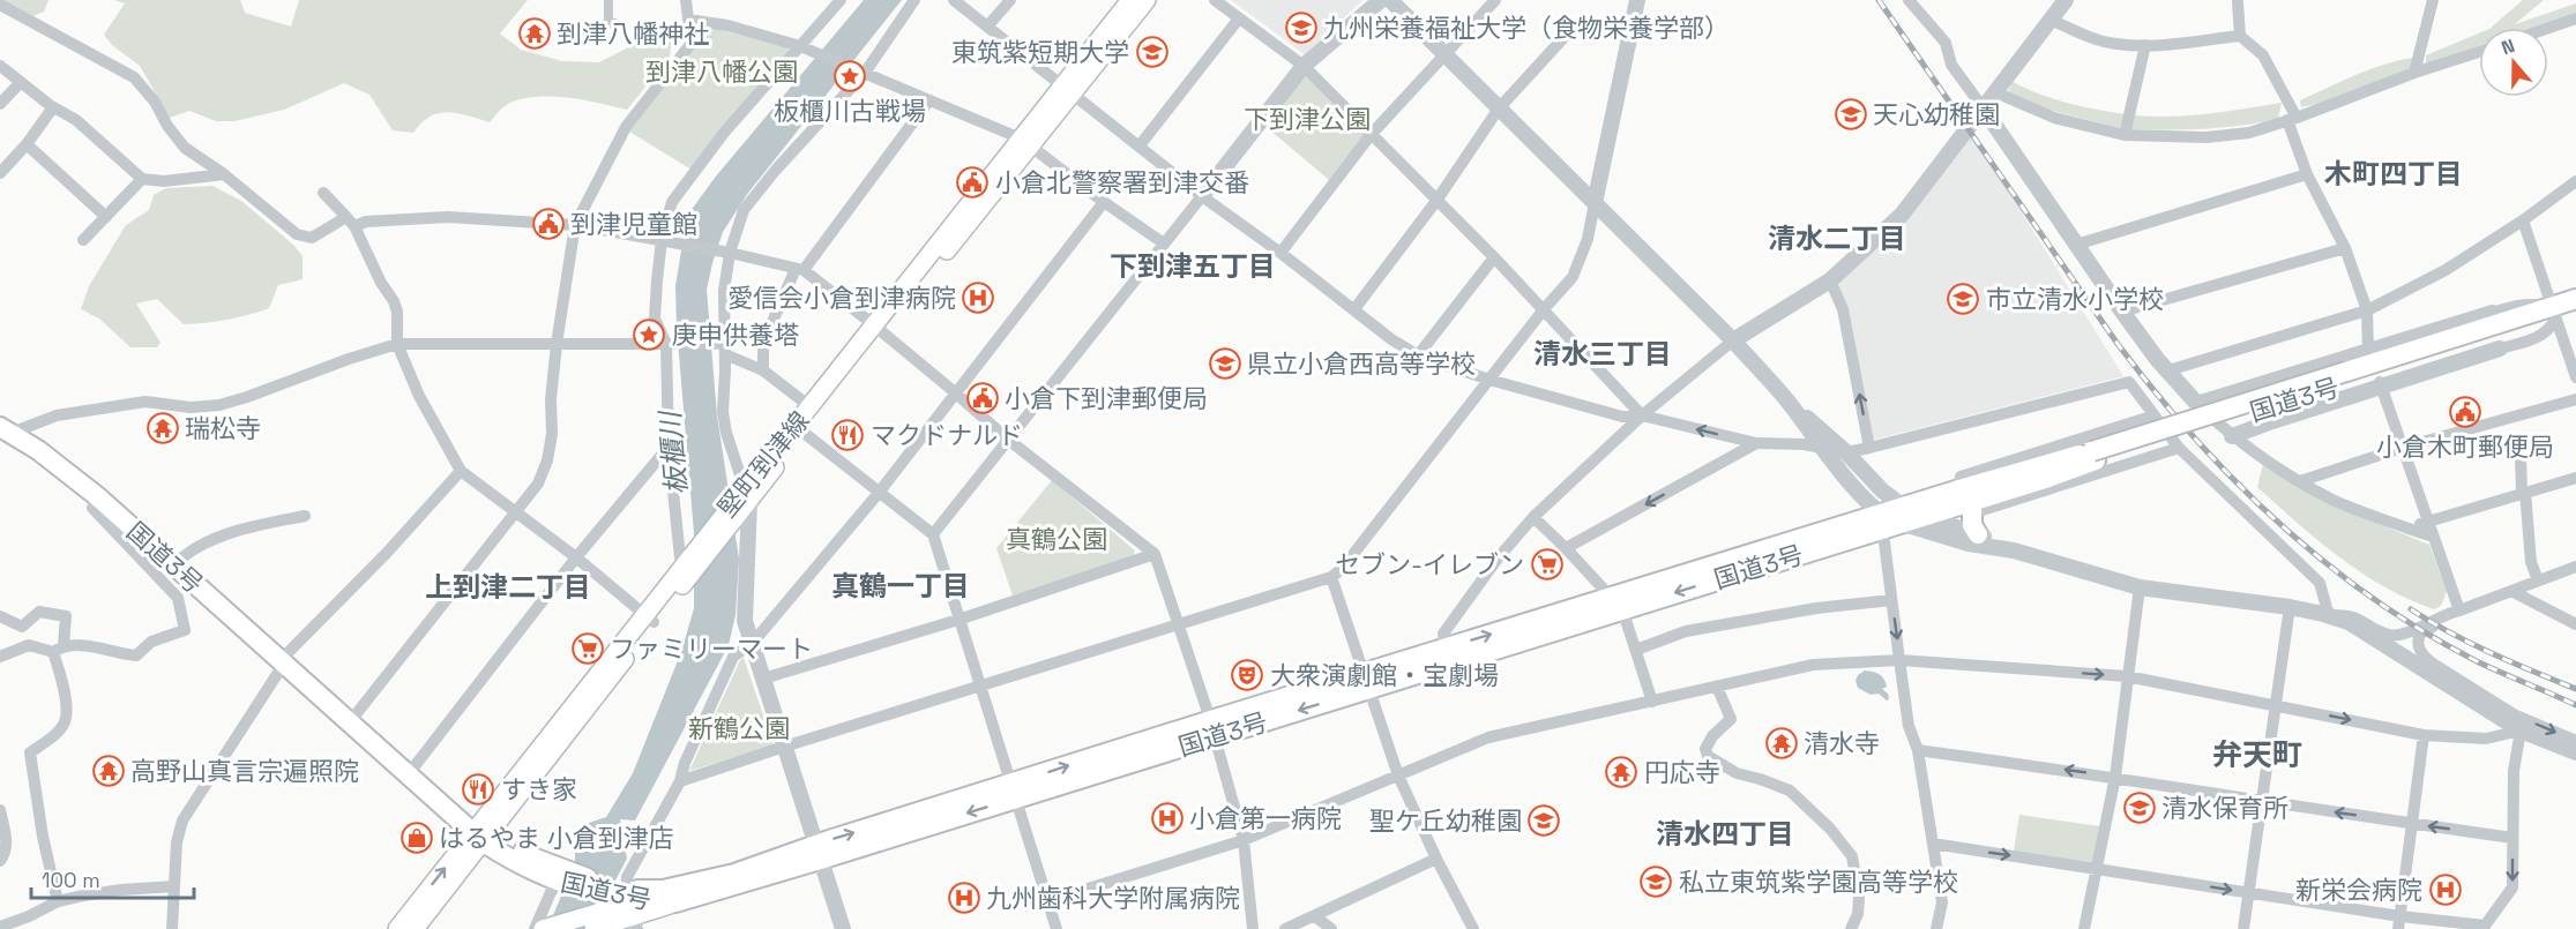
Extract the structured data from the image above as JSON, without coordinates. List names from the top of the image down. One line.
{"streets":{"highway":["国道3号"],"main road":["堅町到津線"]},"crossings":[["国道3号","堅町到津線"]],"districts":["木町四丁目","清水二丁目","下到津五丁目","清水三丁目","真鶴一丁目","上到津二丁目","弁天町","清水四丁目"],"water":["板櫃川"],"parks":["到津八幡公園","下到津公園","真鶴公園","新鶴公園"],"places":{"school or university":["九州栄養福祉大学（食物栄養学部）","東筑紫短期大学","天心幼稚園","市立清水小学校","県立小倉西高等学校","清水保育所","聖ケ丘幼稚園","私立東筑紫学園高等学校"],"temple":["到津八幡神社","瑞松寺","清水寺","高野山真言宗遍照院","円応寺"],"place":["板櫃川古戦場","庚申供養塔"],"public building":["小倉北警察署到津交番","到津児童館","小倉下到津郵便局","小倉木町郵便局"],"hospital":["愛信会小倉到津病院","小倉第一病院","新栄会病院","九州歯科大学附属病院"],"restaurant":["マクドナルド","すき家"],"supermarket":["セブン-イレブン","ファミリーマート"],"theatre":["大衆演劇館・宝劇場"],"shop":["はるやま 小倉到津店"]},"scale_bar":"100 m","north":"top"}
